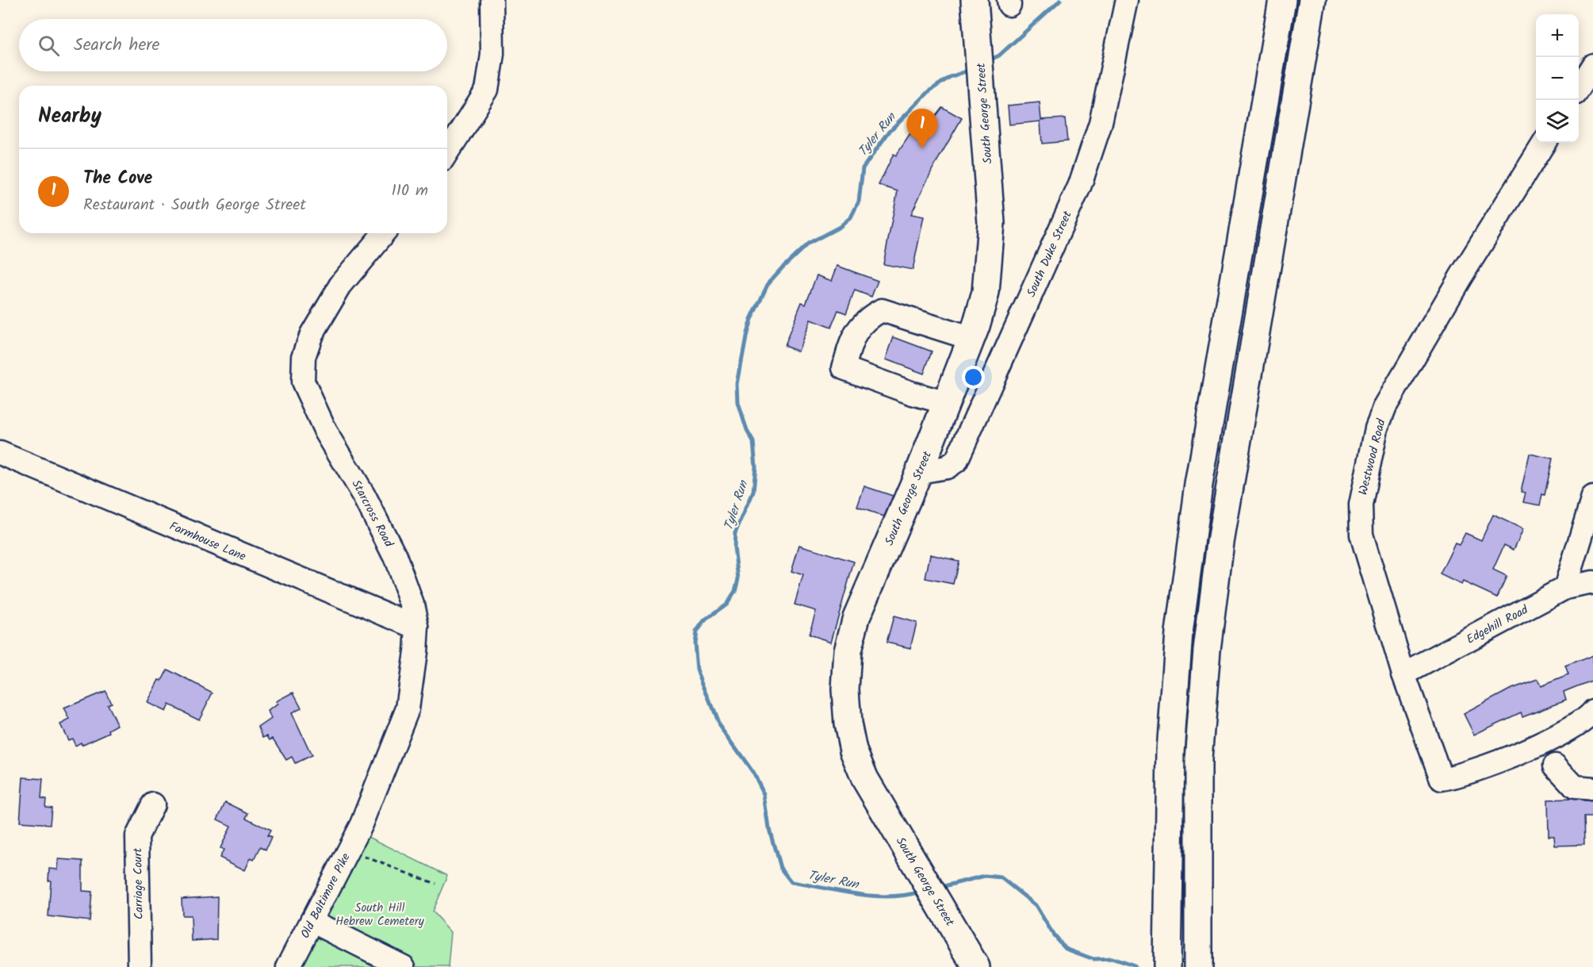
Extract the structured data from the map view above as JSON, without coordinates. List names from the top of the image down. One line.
{"streets":{"main road":["South George Street"],"street":["South Duke Street","Westwood Road","Starcross Road","Farmhouse Lane","Edgehill Road","Carriage Court","Old Baltimore Pike"]},"crossings":[["South George Street","South Duke Street"],["Westwood Road","Edgehill Road"],["Starcross Road","Farmhouse Lane"],["Starcross Road","Old Baltimore Pike"]],"water":["Tyler Run"],"parks":["South Hill Hebrew Cemetery"],"page":{"map_buttons":["+","−"],"search":"Search here","heading":"Nearby","pins":"1","list":[{"mark":"1","name":"The Cove","note":"Restaurant · South George Street","value":"110 m"}]}}
